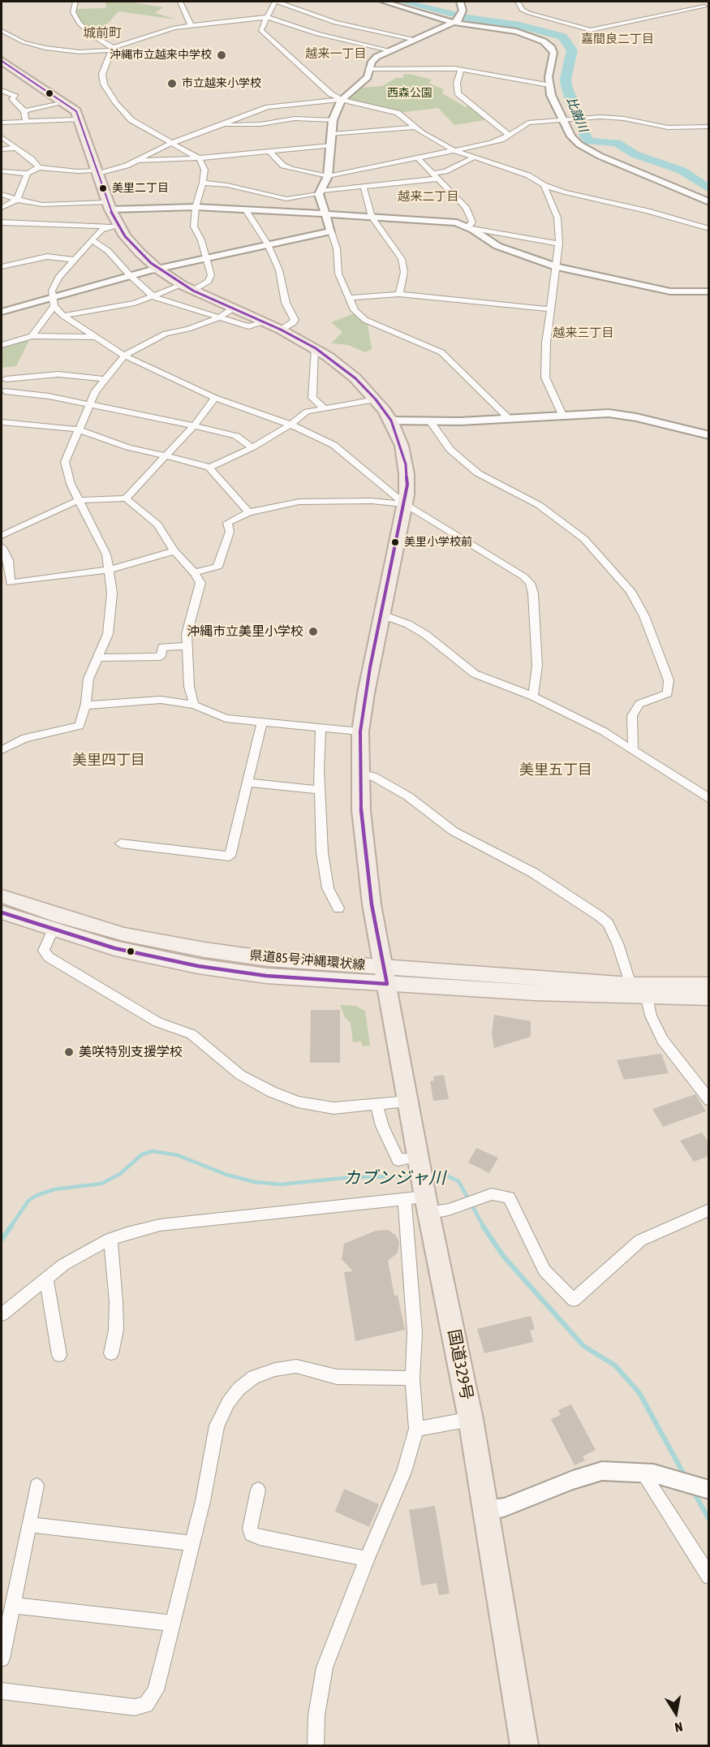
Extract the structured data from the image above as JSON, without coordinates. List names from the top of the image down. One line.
{"streets":{"highway":["国道329号"],"main road":["県道85号沖縄環状線"]},"crossings":[["県道85号沖縄環状線","国道329号"]],"districts":["城前町","嘉間良二丁目","越来一丁目","越来二丁目","越来三丁目","美里四丁目","美里五丁目"],"water":["比謝川","カブンジャ川"],"parks":["西森公園"],"places":["沖縄市立越来中学校","市立越来小学校","美里二丁目","美里小学校前","沖縄市立美里小学校","美咲特別支援学校"],"north":"bottom"}
